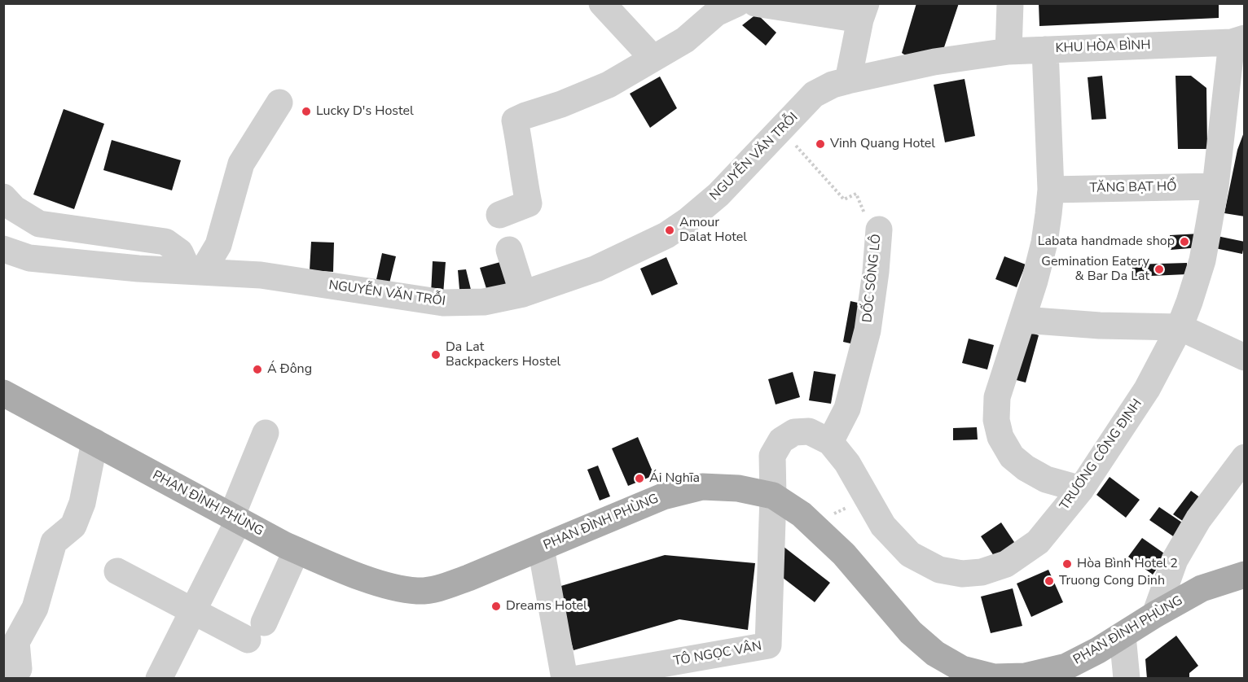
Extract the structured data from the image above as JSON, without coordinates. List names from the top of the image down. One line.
{"streets":{"main road":["PHAN ĐÌNH PHÙNG"],"street":["KHU HÒA BÌNH","NGUYỄN VĂN TRỖI","TĂNG BẠT HỔ","DỐC SÔNG LÔ","TRƯƠNG CÔNG ĐỊNH","TÔ NGỌC VÂN"]},"crossings":[["KHU HÒA BÌNH","NGUYỄN VĂN TRỖI"],["KHU HÒA BÌNH","TRƯƠNG CÔNG ĐỊNH"],["NGUYỄN VĂN TRỖI","DỐC SÔNG LÔ"],["TĂNG BẠT HỔ","TRƯƠNG CÔNG ĐỊNH"],["DỐC SÔNG LÔ","TRƯƠNG CÔNG ĐỊNH"],["DỐC SÔNG LÔ","PHAN ĐÌNH PHÙNG"],["DỐC SÔNG LÔ","TÔ NGỌC VÂN"],["TRƯƠNG CÔNG ĐỊNH","PHAN ĐÌNH PHÙNG"],["TRƯƠNG CÔNG ĐỊNH","TÔ NGỌC VÂN"],["PHAN ĐÌNH PHÙNG","TÔ NGỌC VÂN"]],"places":["Lucky D's Hostel","Vinh Quang Hotel","Amour Dalat Hotel","Labata handmade shop","Gemination Eatery & Bar Da Lat","Da Lat Backpackers Hostel","Á Đông","Ái Nghĩa","Hòa Bình Hotel 2","Truong Cong Dinh","Dreams Hotel"]}
